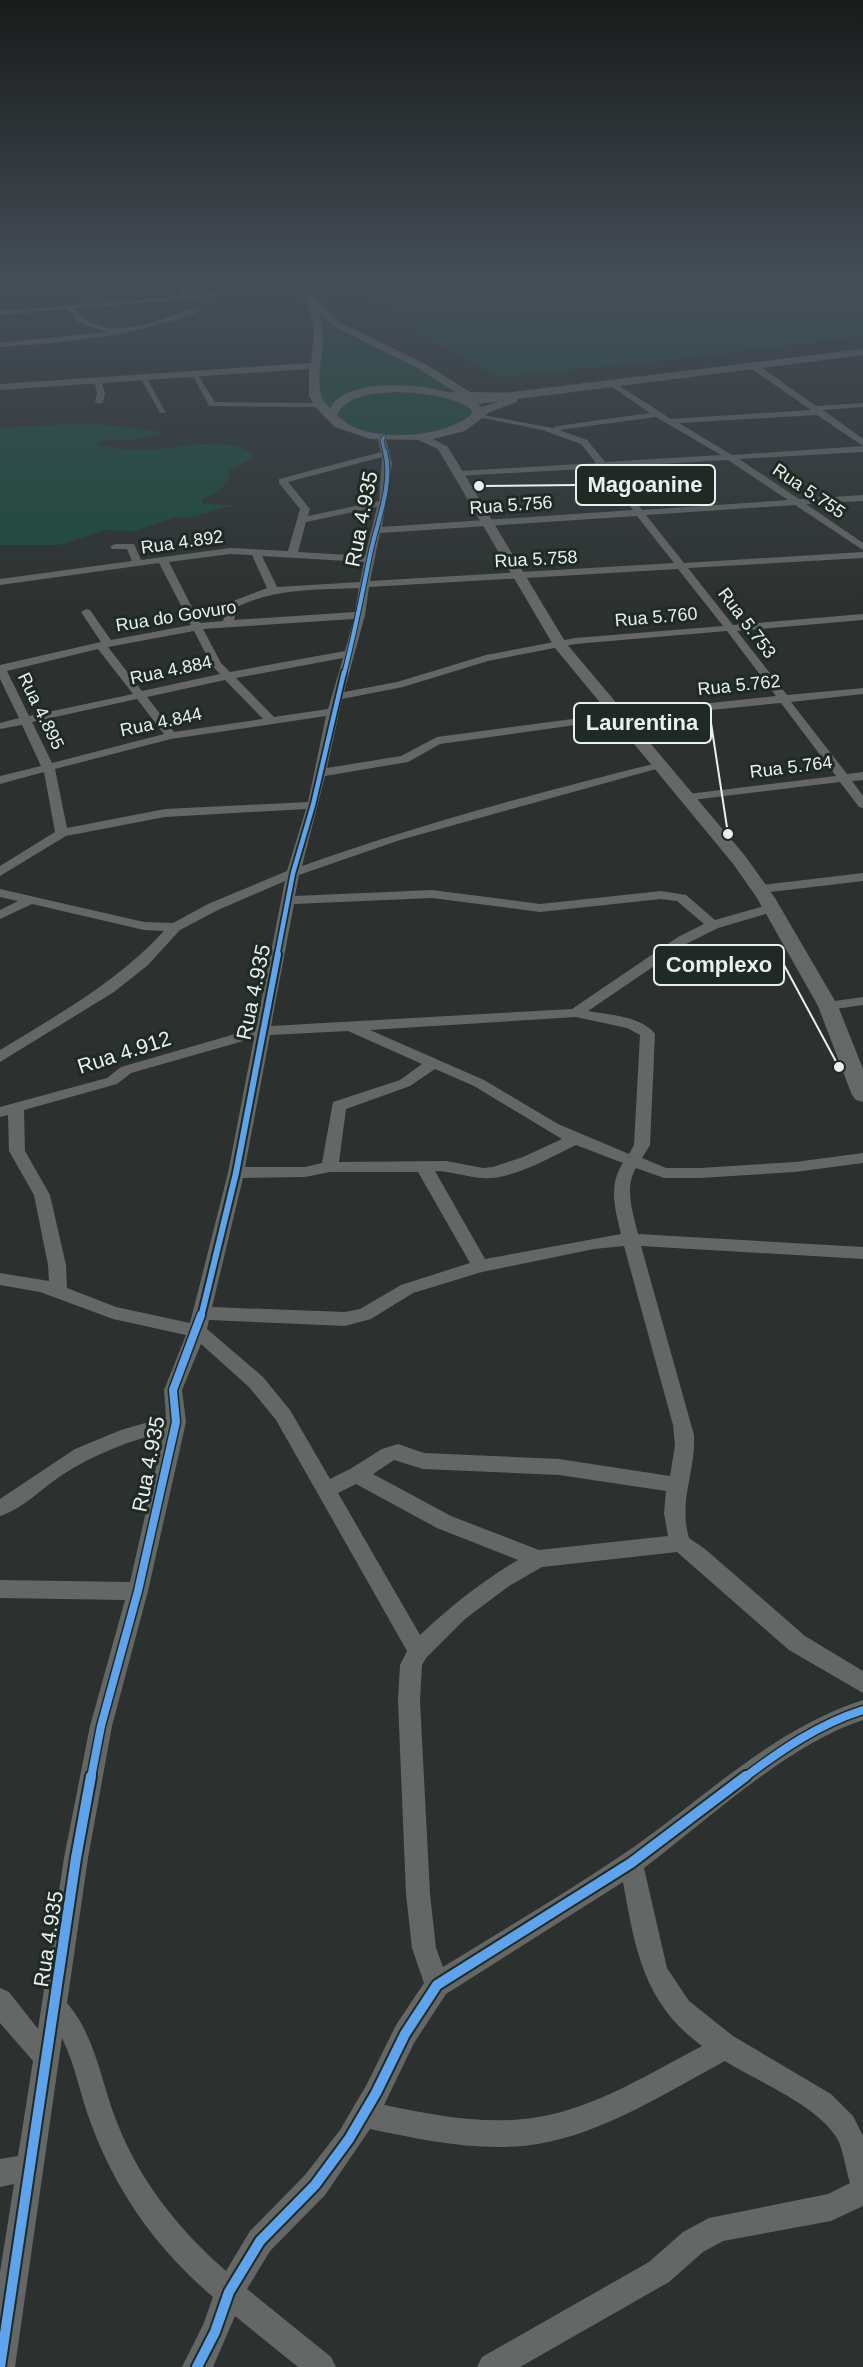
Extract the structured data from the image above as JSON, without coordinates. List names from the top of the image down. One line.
{"streets":{"street":["Rua 5.755","Rua 5.756","Rua 4.935","Rua 4.892","Rua 5.758","Rua do Govuro","Rua 5.760","Rua 5.753","Rua 4.884","Rua 5.762","Rua 4.895","Rua 4.844","Rua 5.764","Rua 4.912"]},"crossings":[["Rua 5.755","Rua 5.756"],["Rua 5.756","Rua 4.935"],["Rua 5.756","Rua 5.753"],["Rua 4.935","Rua 4.892"],["Rua 4.935","Rua 5.758"],["Rua 4.935","Rua do Govuro"],["Rua 4.935","Rua 5.760"],["Rua 4.935","Rua 4.884"],["Rua 4.935","Rua 5.762"],["Rua 4.935","Rua 4.844"],["Rua 4.935","Rua 4.912"],["Rua 5.758","Rua do Govuro"],["Rua 5.758","Rua 5.753"],["Rua do Govuro","Rua 4.895"],["Rua 5.760","Rua 5.753"],["Rua 5.760","Rua 4.844"],["Rua 5.753","Rua 5.762"],["Rua 5.753","Rua 5.764"],["Rua 4.884","Rua 4.895"],["Rua 4.895","Rua 4.844"]],"places":["Magoanine","Laurentina","Complexo"]}
